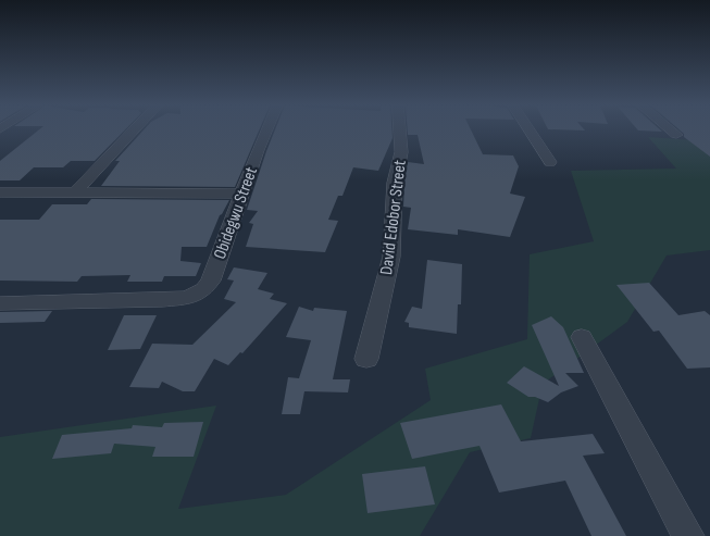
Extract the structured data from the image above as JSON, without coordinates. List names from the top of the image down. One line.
{"streets":{"street":["Obidegwu Street","David Edobor Street"]}}
